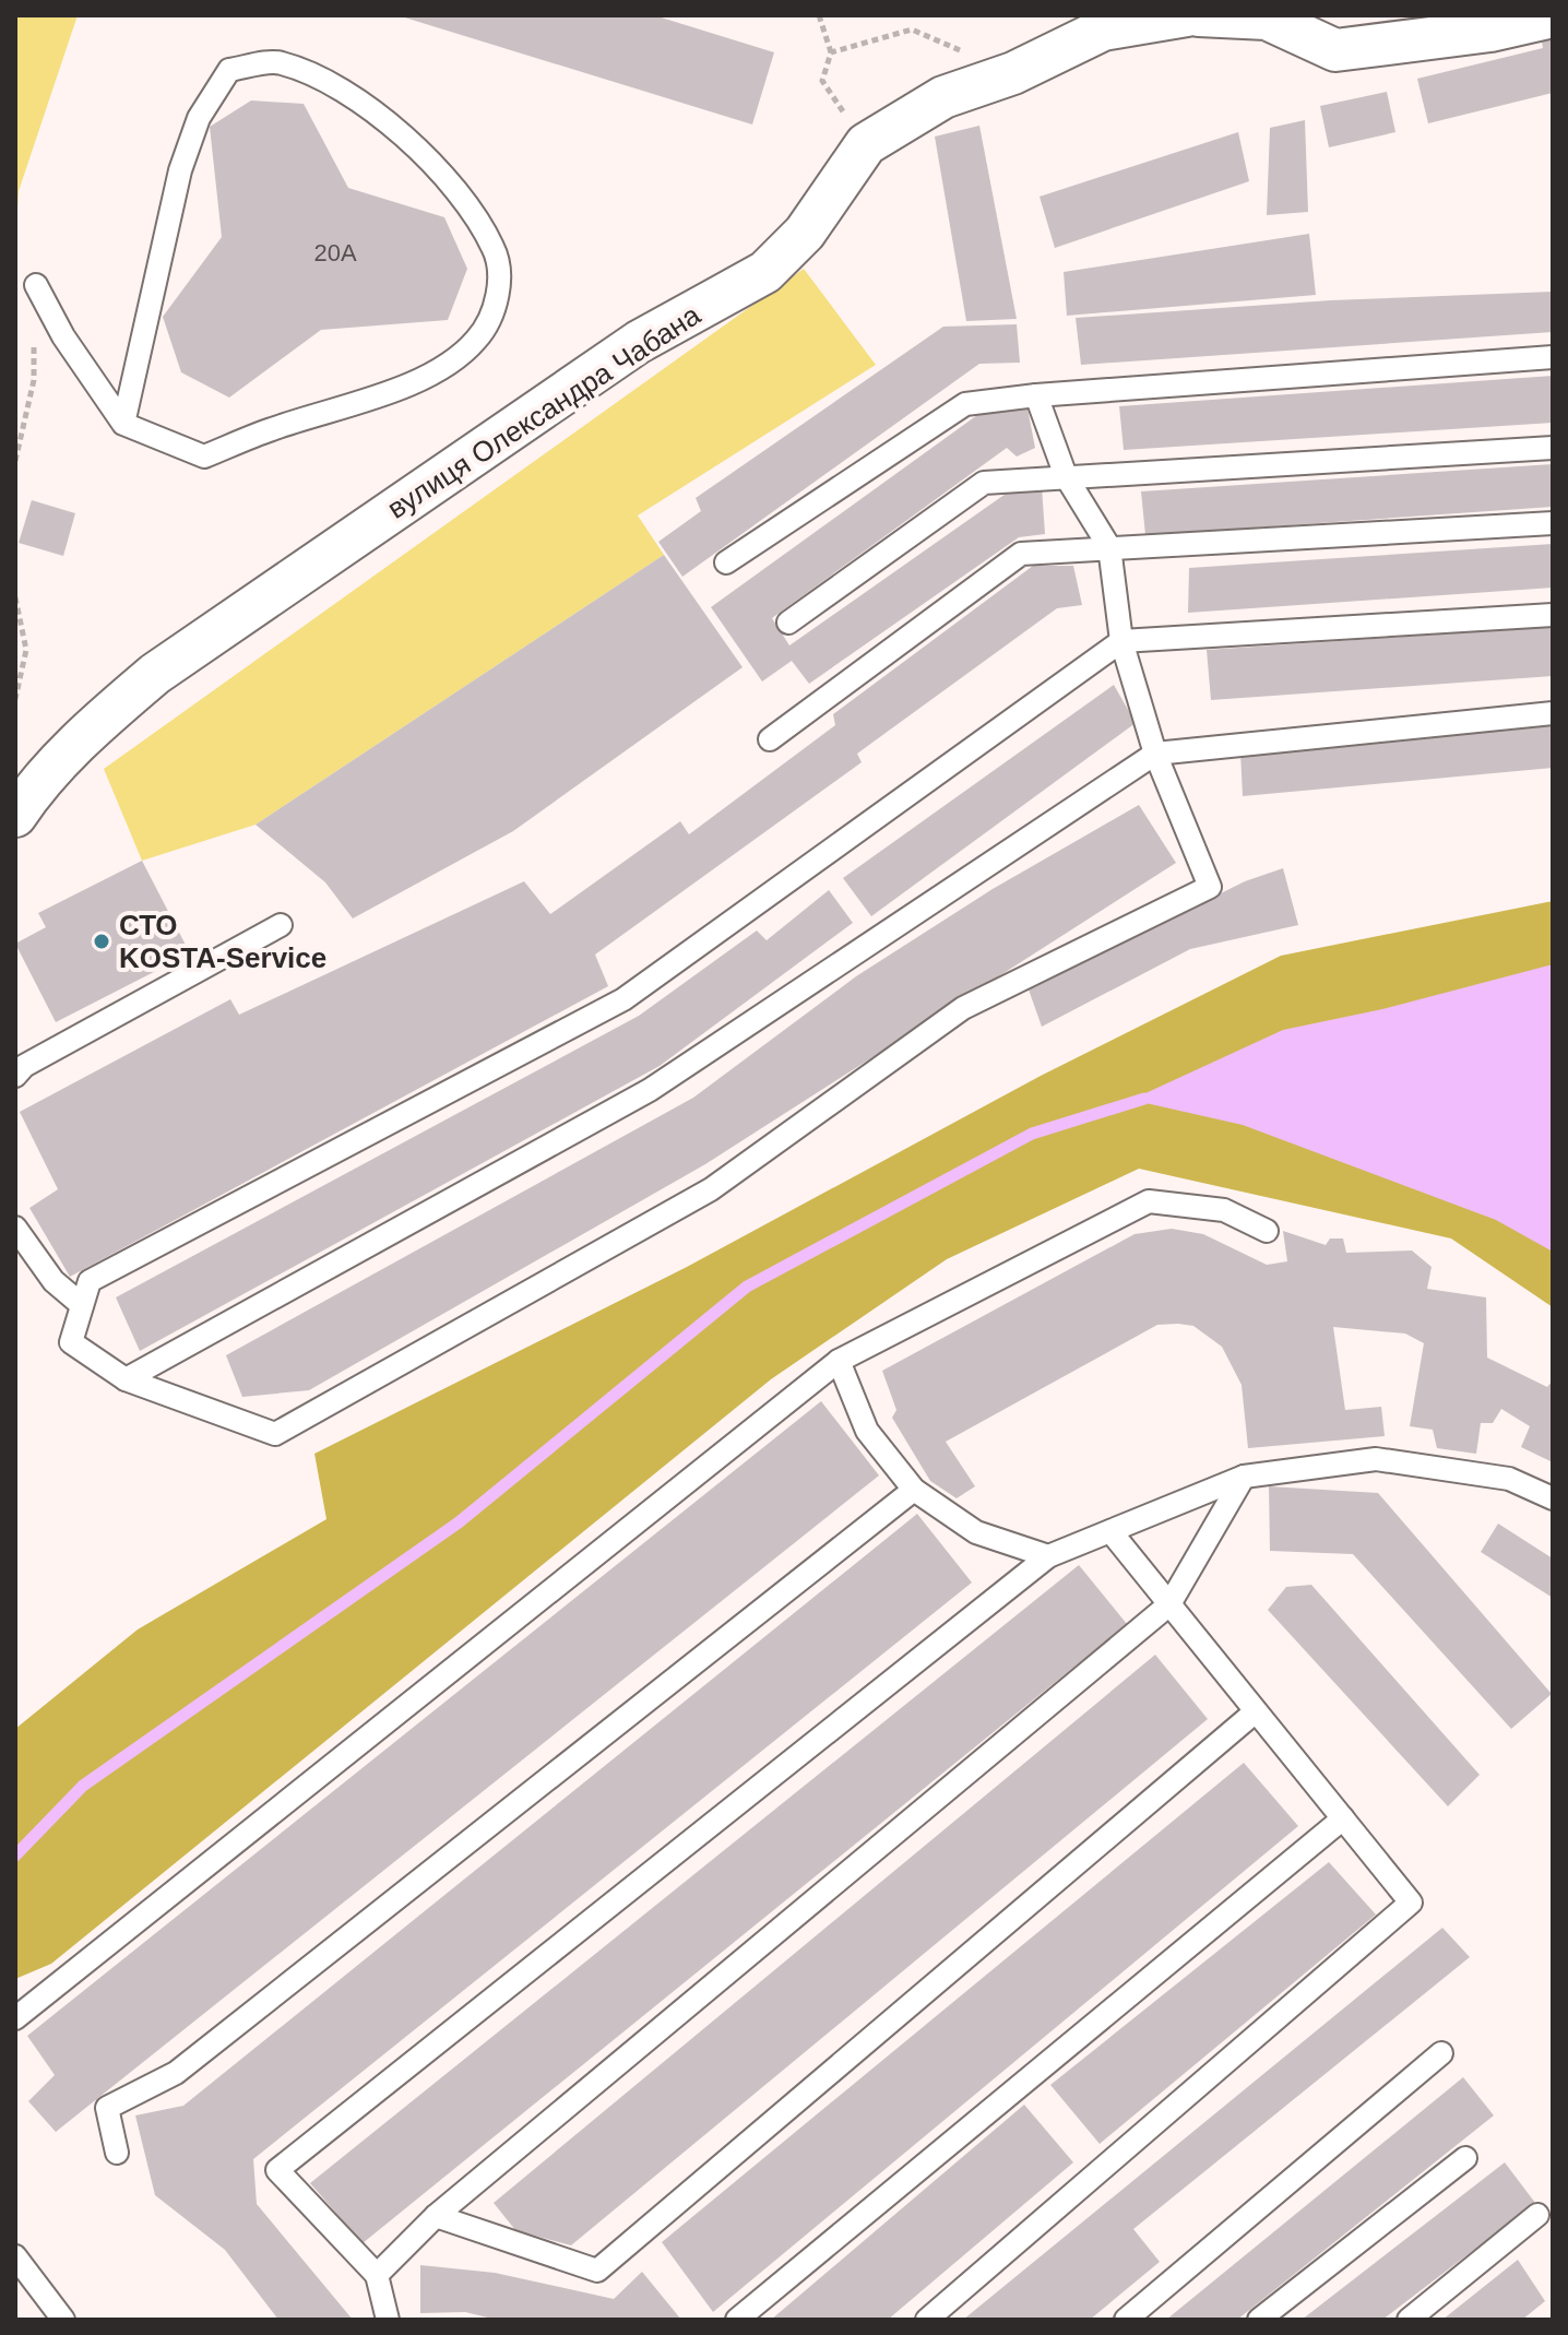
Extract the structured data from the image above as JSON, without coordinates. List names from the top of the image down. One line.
{"streets":{"street":["вулиця Олександра Чабана"]},"places":["СТО KOSTA-Service"],"house_numbers":["20А"]}
